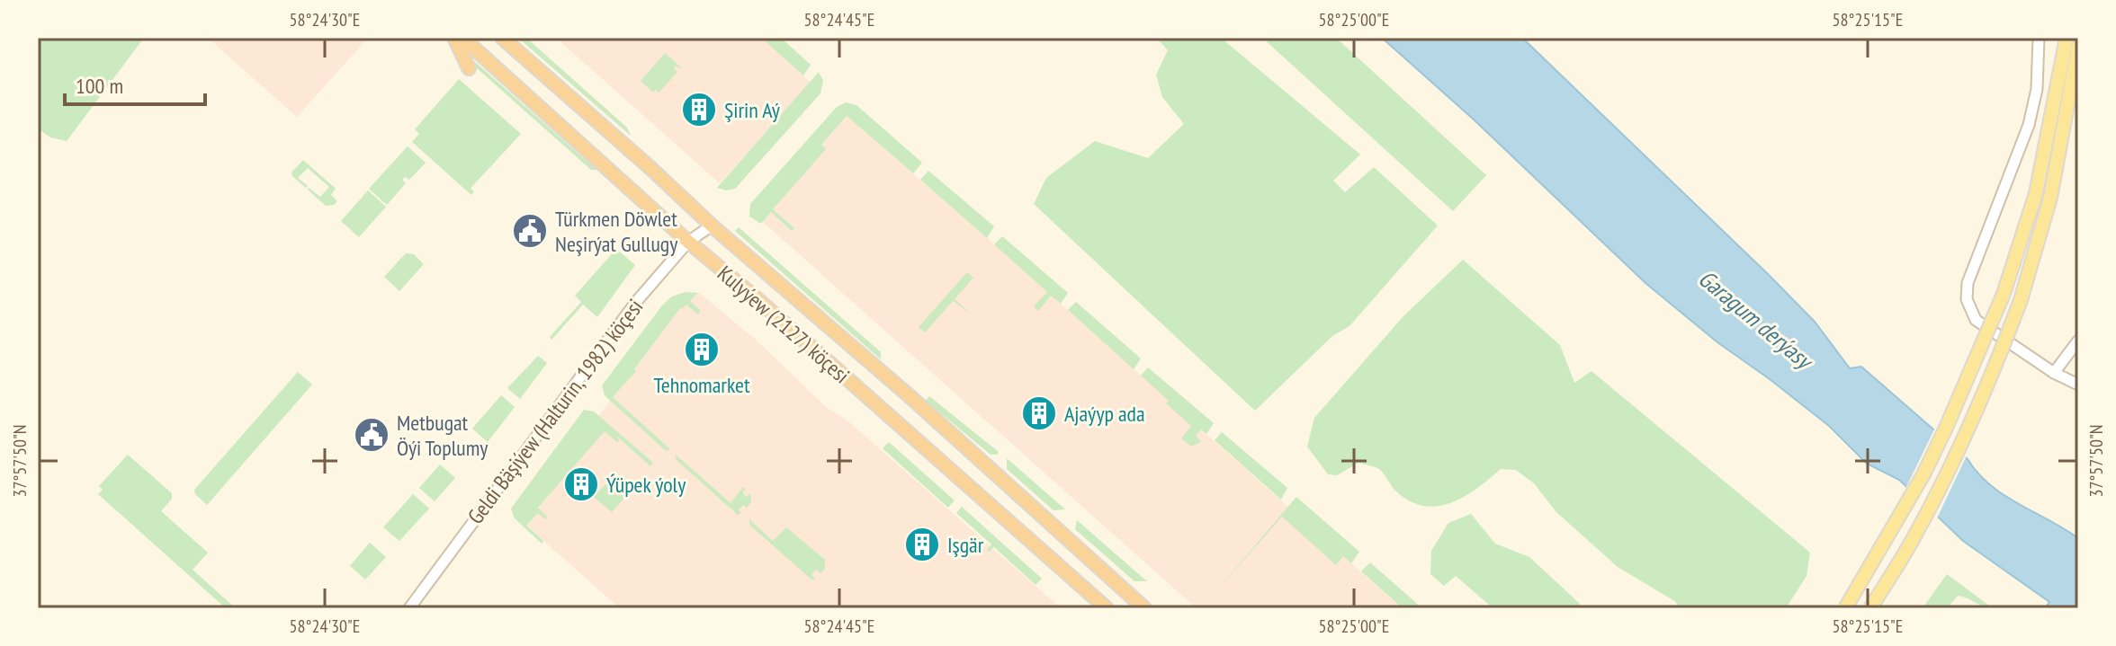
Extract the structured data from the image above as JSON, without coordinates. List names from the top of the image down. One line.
{"streets":{"highway":["Kulyýew (2127) köçesi"],"street":["Geldi Bäşiýew (Halturin, 1982) köçesi"]},"crossings":[["Kulyýew (2127) köçesi","Geldi Bäşiýew (Halturin, 1982) köçesi"]],"water":["Garagum derýasy"],"places":{"building":["Şirin Aý","Tehnomarket","Ajaýyp ada","Ýüpek ýoly","Işgär"],"public building":["Türkmen Döwlet Neşirýat Gullugy","Metbugat Öýi Toplumy"]},"scale_bar":"100 m","coordinates":["58°24'30\"E","58°24'45\"E","58°25'00\"E","58°25'15\"E","37°57'50\"N"]}
